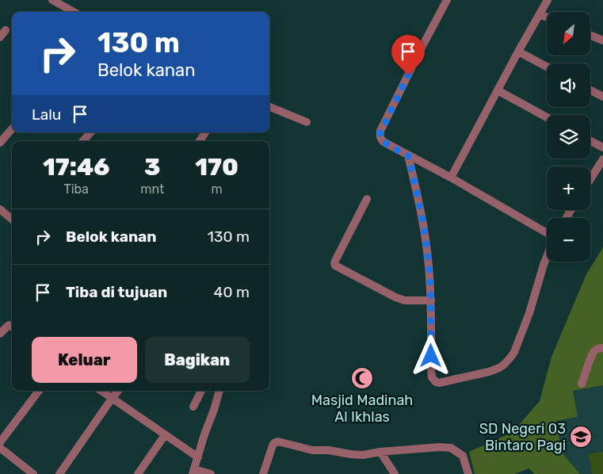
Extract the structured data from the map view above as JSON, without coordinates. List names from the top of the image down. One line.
{"places":{"mosque":["Masjid Madinah Al Ikhlas"],"school or university":["SD Negeri 03 Bintaro Pagi"]},"north":"bottom left","page":{"map_buttons":["+","−"],"turn":["130 m","Belok kanan"],"then":"Lalu","eta":["17:46","Tiba","3","mnt","170","m"],"list":[{"name":"Belok kanan","value":"130 m"},{"name":"Tiba di tujuan","value":"40 m"}],"buttons":["Keluar","Bagikan"]}}
